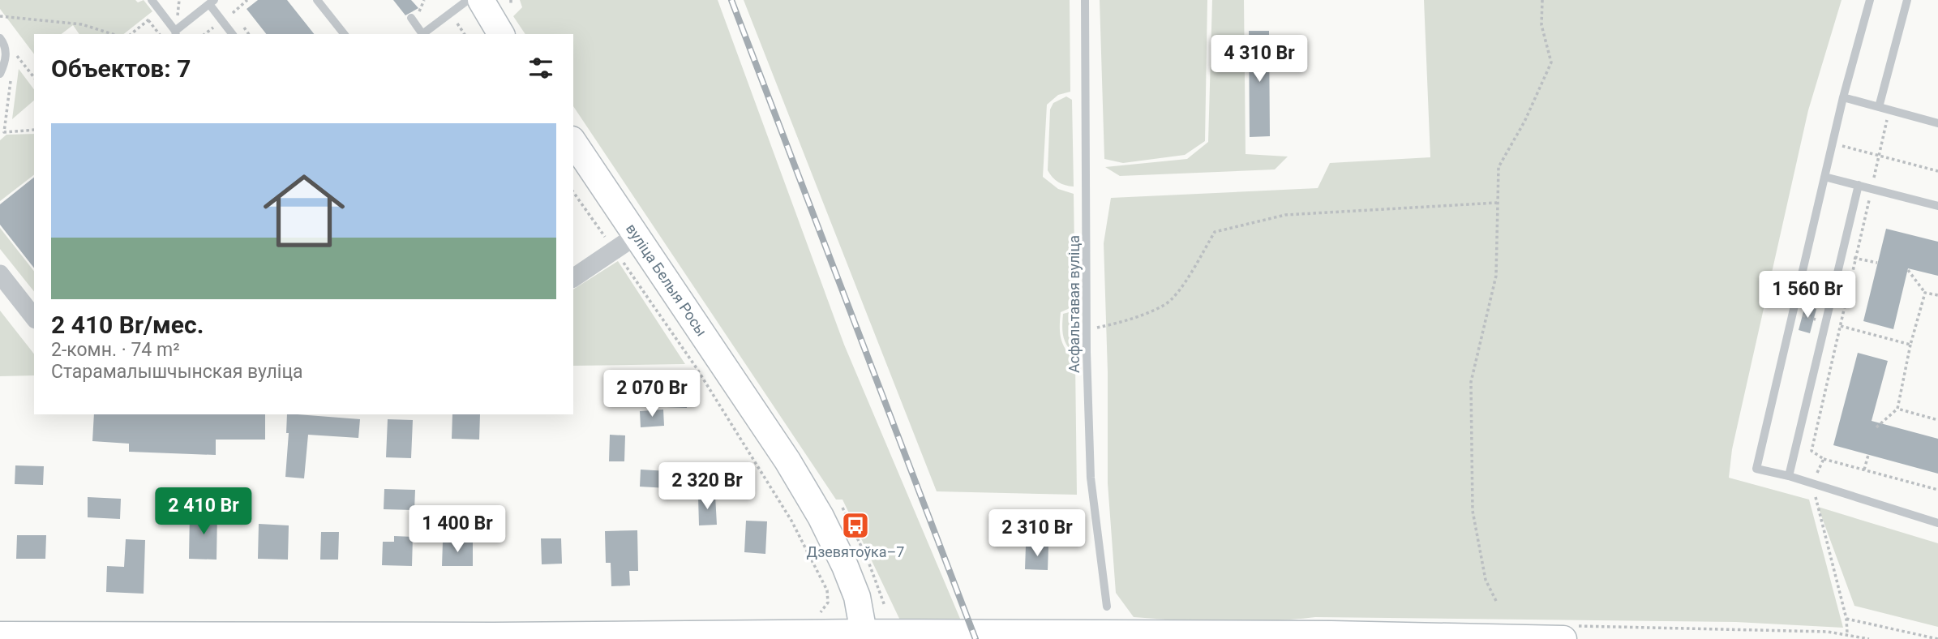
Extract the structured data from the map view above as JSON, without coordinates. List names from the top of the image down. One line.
{"streets":{"main road":["вуліца Белыя Росы"],"lane":["Асфальтавая вуліца"]},"places":{"bus stop":["Дзевятоўка–7"]},"page":{"heading":"Объектов: 7","price":["4 310 Br","1 560 Br","2 070 Br","2 320 Br","2 410 Br","1 400 Br","2 310 Br"],"list":[{"name":"2 410 Br/мес.","note":"2-комн. · 74 m² · Старамалышчынская вуліца"}]}}
